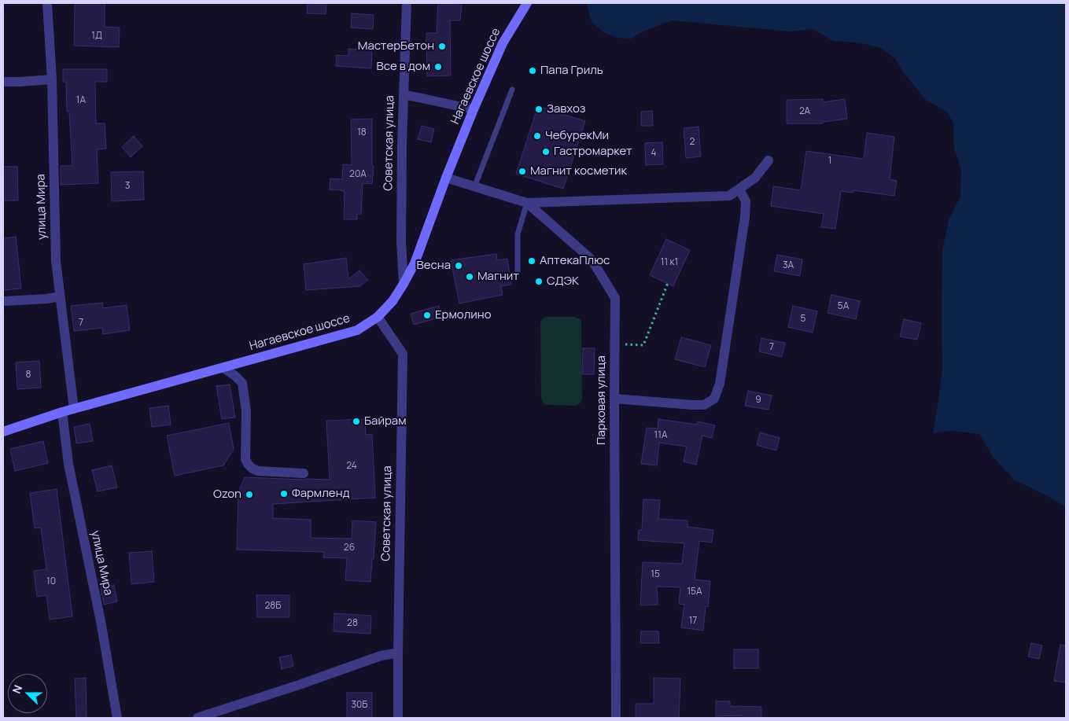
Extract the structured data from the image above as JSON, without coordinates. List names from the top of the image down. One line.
{"streets":{"street":["Нагаевское шоссе","Советская улица","улица Мира","Парковая улица"]},"crossings":[["Нагаевское шоссе","Советская улица"],["Нагаевское шоссе","улица Мира"],["Нагаевское шоссе","Парковая улица"]],"places":["МастерБетон","Все в дом","Папа Гриль","Завхоз","ЧебурекМи","Гастромаркет","Магнит косметик","АптекаПлюс","Весна","Магнит","СДЭК","Ермолино","Байрам","Фармленд","Ozon"],"house_numbers":["1Д","1А","2А","18","2","4","1","20А","3","11 к1","3А","5А","5","7","7","8","9","11А","24","26","15","10","15А","28Б","17","28","30Б"],"north":"left"}
